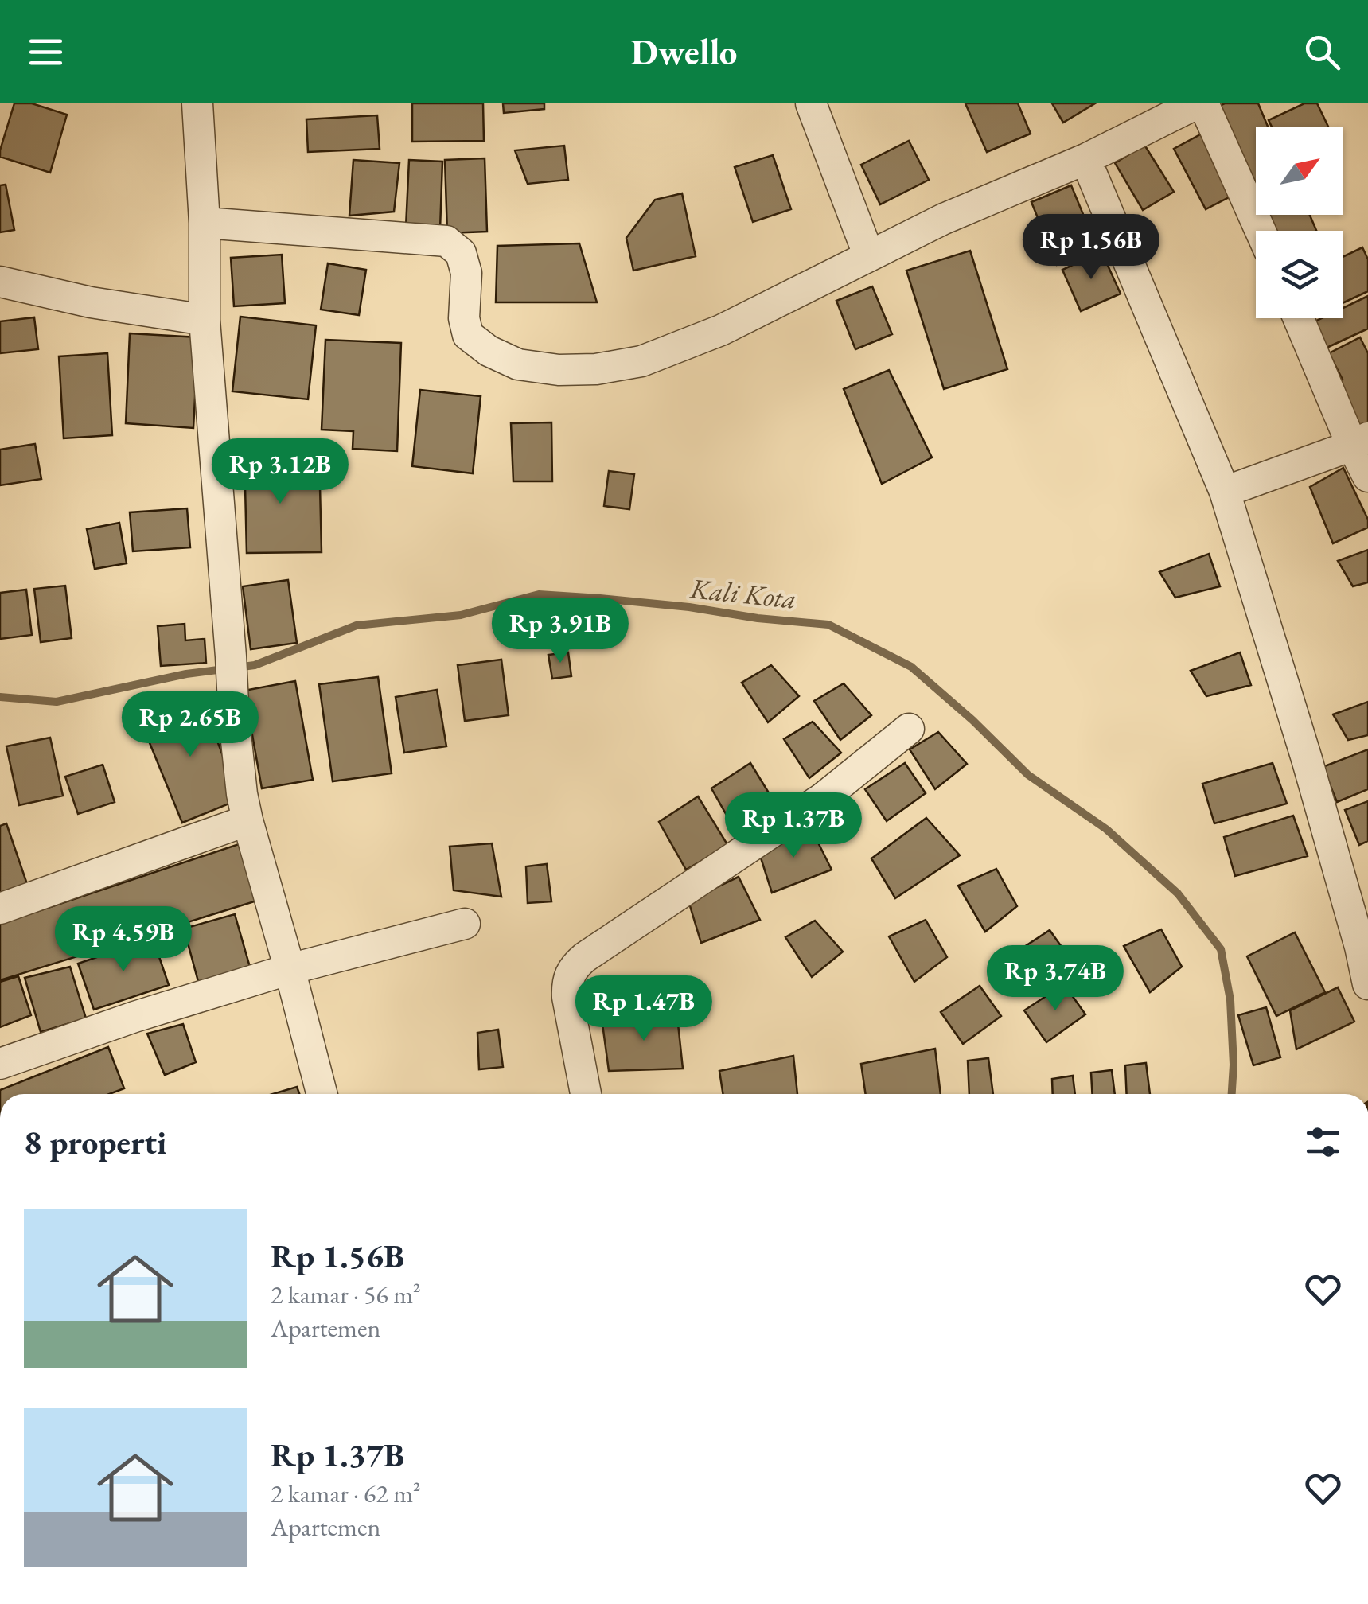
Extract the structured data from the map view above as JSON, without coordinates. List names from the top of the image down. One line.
{"water":["Kali Kota"],"north":"top right","page":{"header":"Dwello","price":["Rp 1.56B","Rp 3.12B","Rp 3.91B","Rp 2.65B","Rp 1.37B","Rp 4.59B","Rp 3.74B","Rp 1.47B"],"heading":"8 properti","list":[{"name":"Rp 1.56B","note":"2 kamar · 56 m² · Apartemen"},{"name":"Rp 1.37B","note":"2 kamar · 62 m² · Apartemen"}]}}
